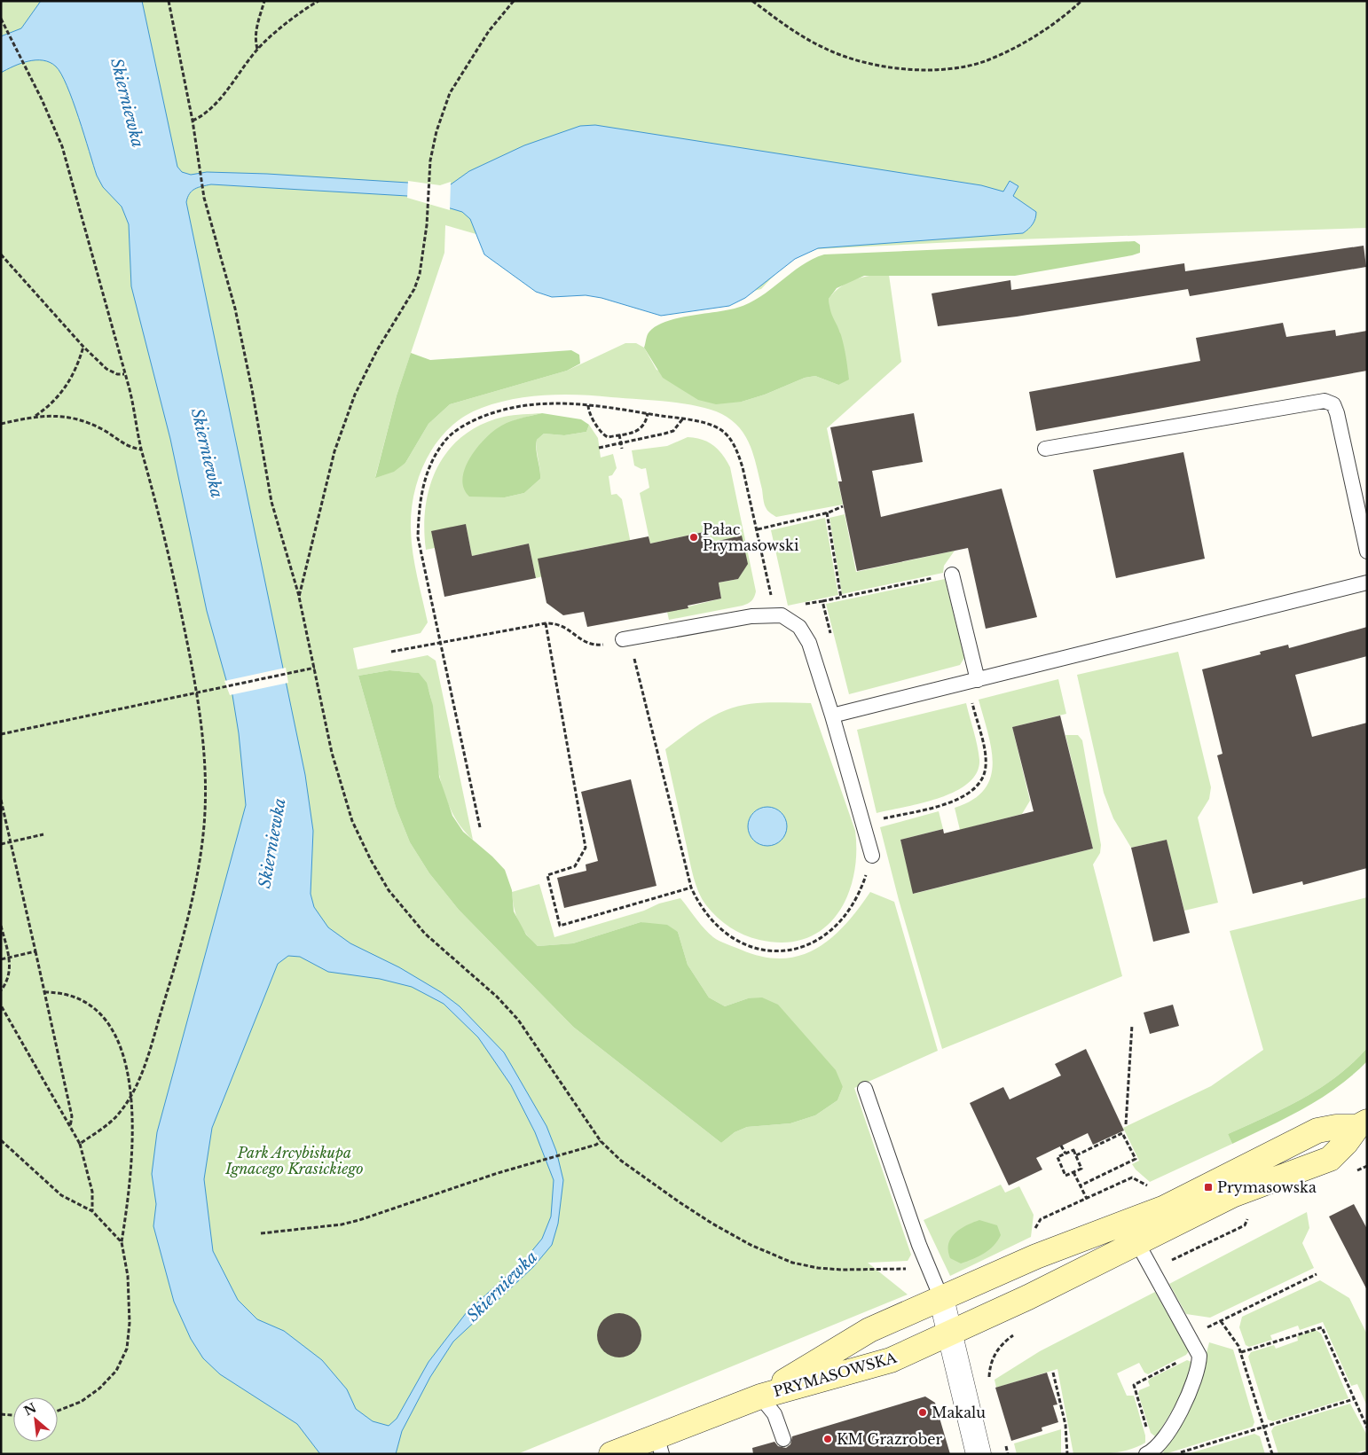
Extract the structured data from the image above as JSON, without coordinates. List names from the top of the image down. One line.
{"streets":{"street":["PRYMASOWSKA"]},"water":["Skierniewka"],"parks":["Park Arcybiskupa Ignacego Krasickiego"],"places":{"other":["Pałac Prymasowski","Makalu","KM Grazrober"],"transit":["Prymasowska"]},"north":"top left"}
